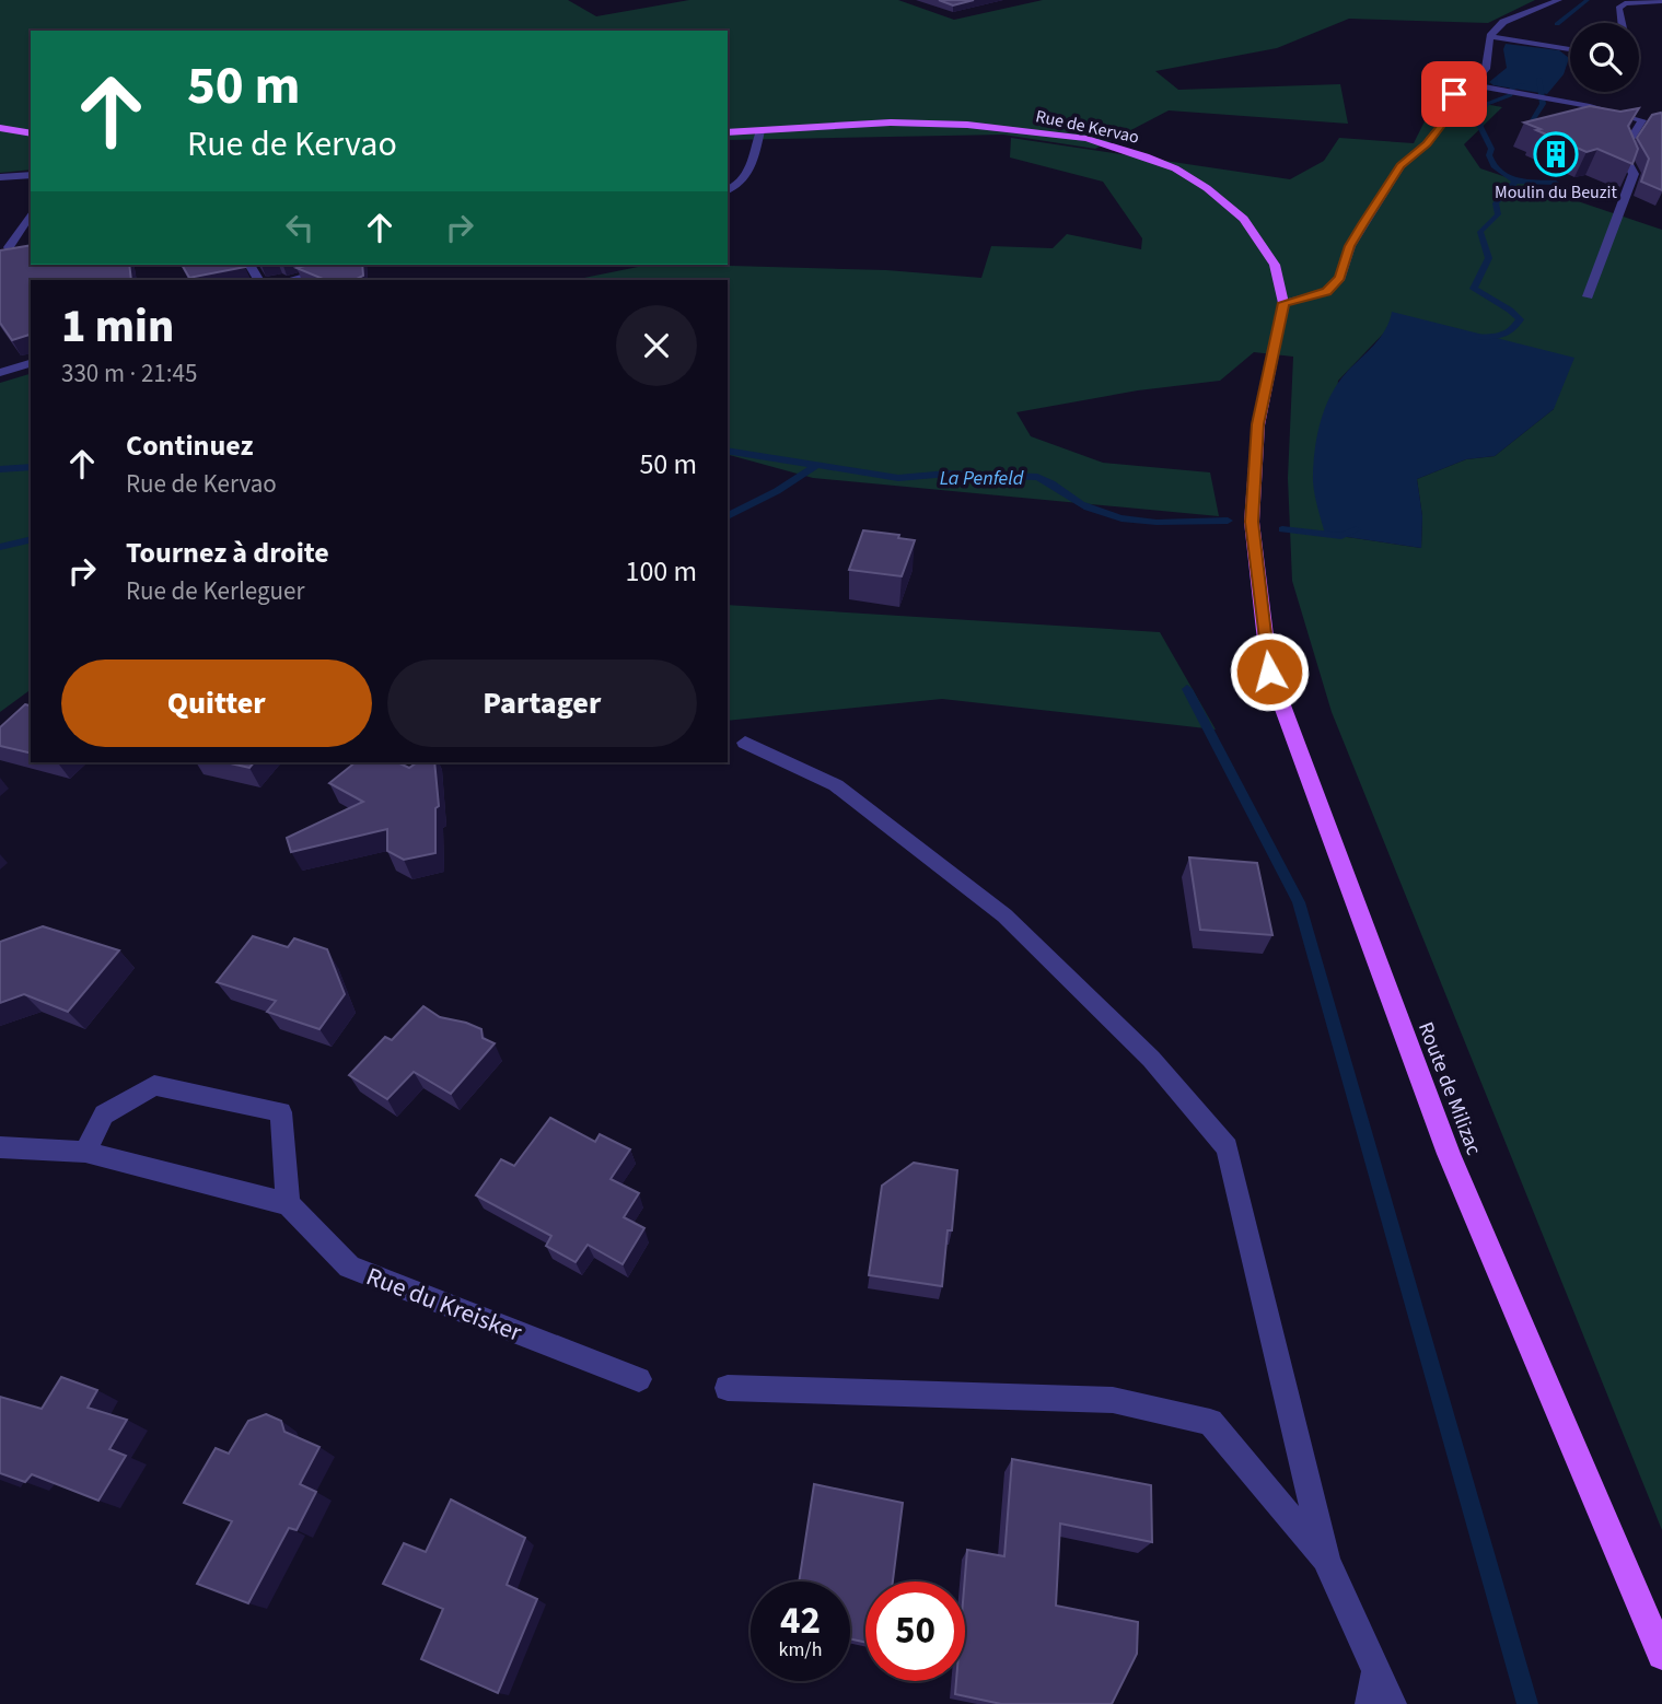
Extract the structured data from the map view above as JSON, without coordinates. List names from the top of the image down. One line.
{"streets":{"main road":["Rue de Kervao","Route de Milizac"],"street":["Rue du Kreisker"]},"crossings":[["Rue de Kervao","Route de Milizac"]],"water":["La Penfeld"],"places":{"building":["Moulin du Beuzit"]},"page":{"turn":["50 m","Rue de Kervao"],"heading":["1 min","330 m · 21:45"],"list":[{"name":"Continuez","note":"Rue de Kervao","value":"50 m"},{"name":"Tournez à droite","note":"Rue de Kerleguer","value":"100 m"}],"buttons":["Quitter","Partager"],"speed":"42 km/h","limit":"50"}}
